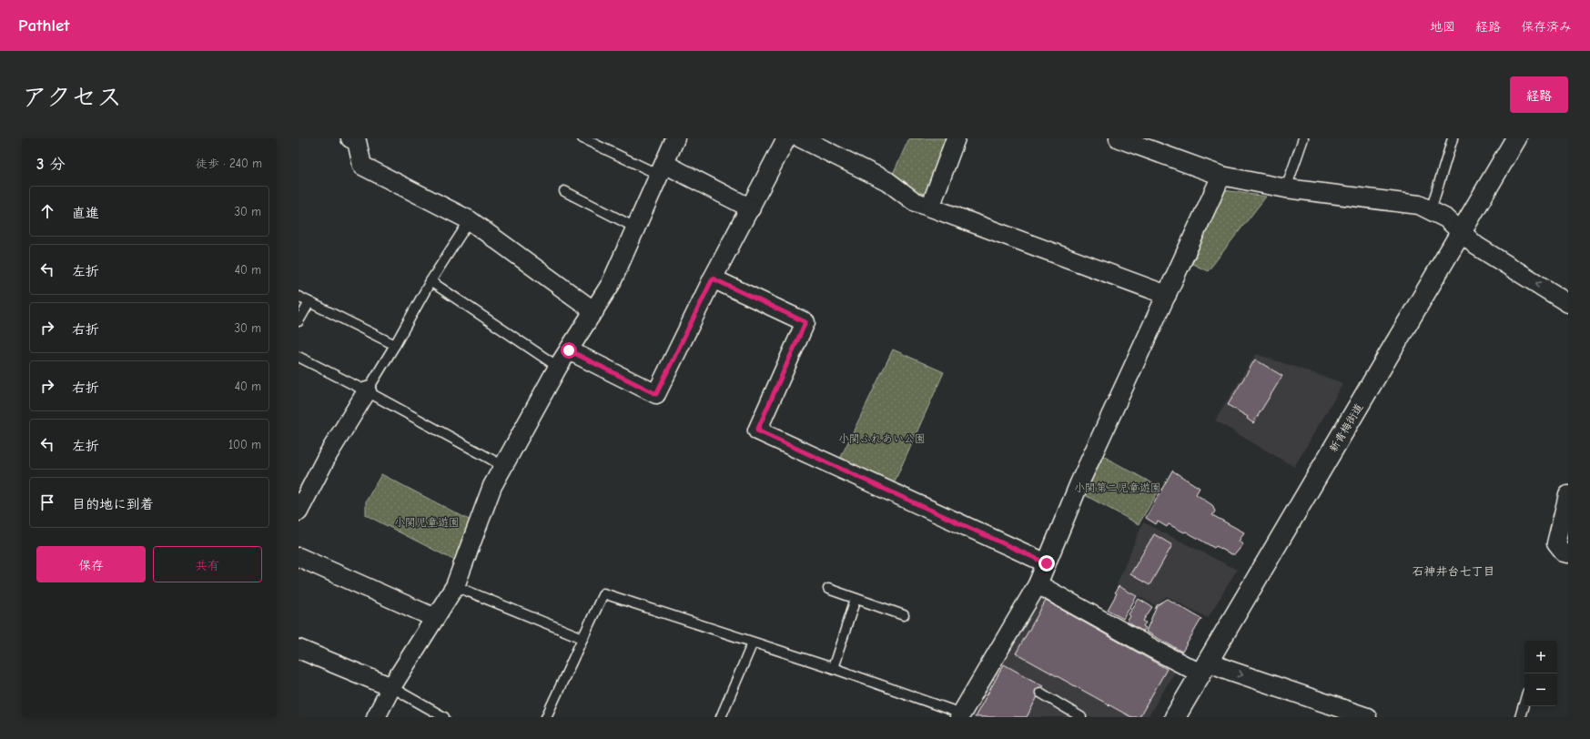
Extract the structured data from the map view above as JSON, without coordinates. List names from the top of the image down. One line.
{"streets":{"main road":["新青梅街道"]},"districts":["石神井台七丁目"],"parks":["小関ふれあい公園","小関第二児童遊園","小関児童遊園"],"page":{"header":"Pathlet","nav":["地図","経路","保存済み"],"title":"アクセス","buttons":["経路",["保存","共有"]],"heading":["3 分","徒歩 · 240 m"],"list":[["直進","30 m"],["左折","40 m"],["右折","30 m"],["右折","40 m"],["左折","100 m"],"目的地に到着"],"map_buttons":["+","−"]}}
